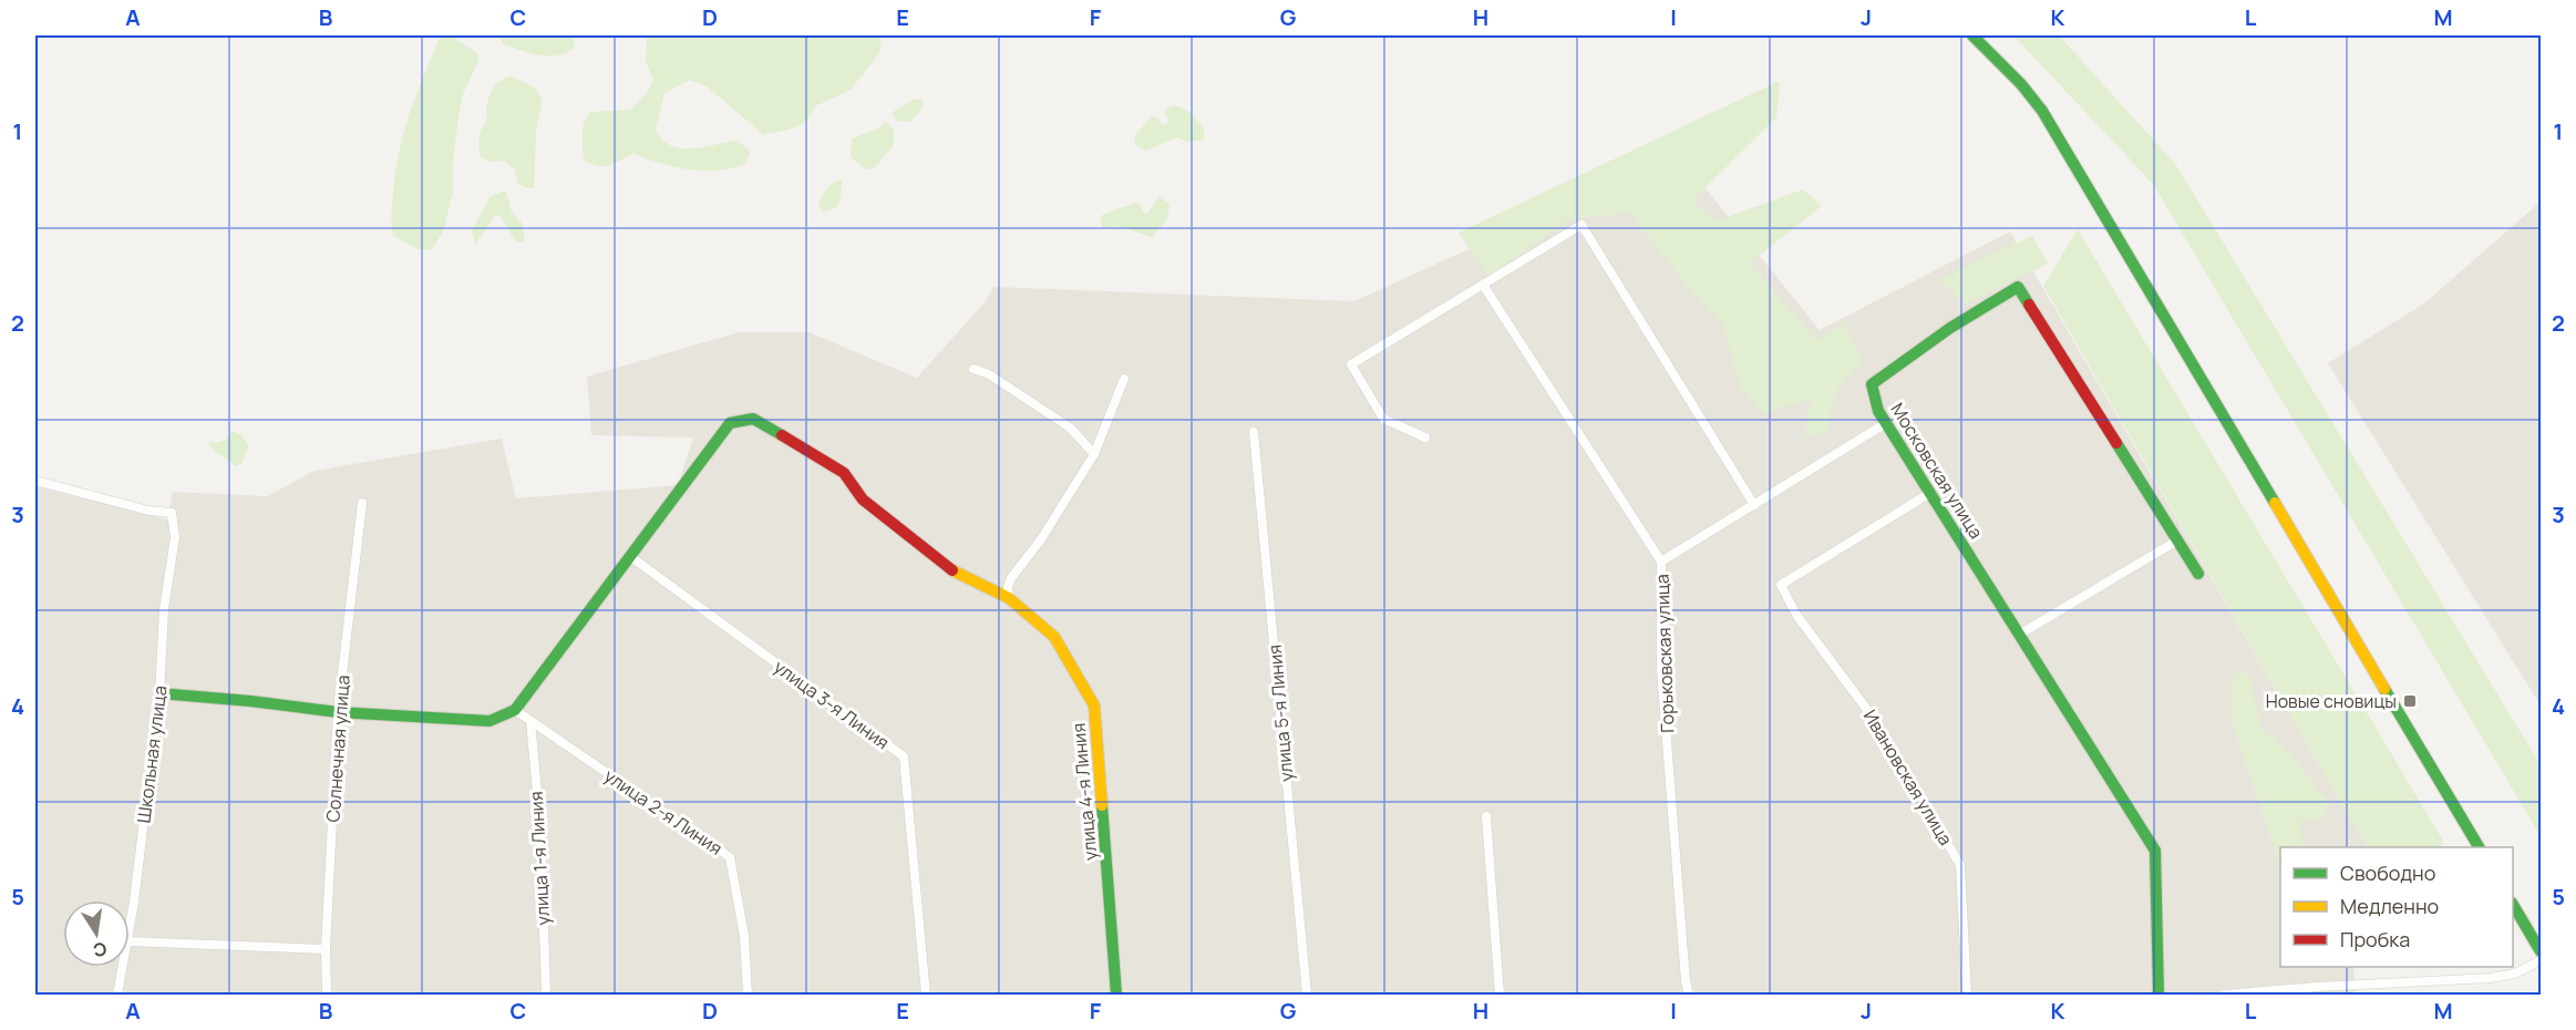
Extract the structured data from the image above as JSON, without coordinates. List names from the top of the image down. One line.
{"streets":{"street":["Московская улица","Горьковская улица","улица 3-я Линия","улица 5-я Линия","Солнечная улица","Школьная улица","Ивановская улица","улица 4-я Линия","улица 2-я Линия","улица 1-я Линия"]},"crossings":[["Московская улица","Ивановская улица"],["улица 3-я Линия","улица 4-я Линия"],["улица 2-я Линия","улица 1-я Линия"]],"places":{"transit":["Новые сновицы"]},"legend":["Свободно","Медленно","Пробка"],"north":"bottom","grid":{"columns":["A","B","C","D","E","F","G","H","I","J","K","L","M"],"rows":["1","2","3","4","5"]}}
